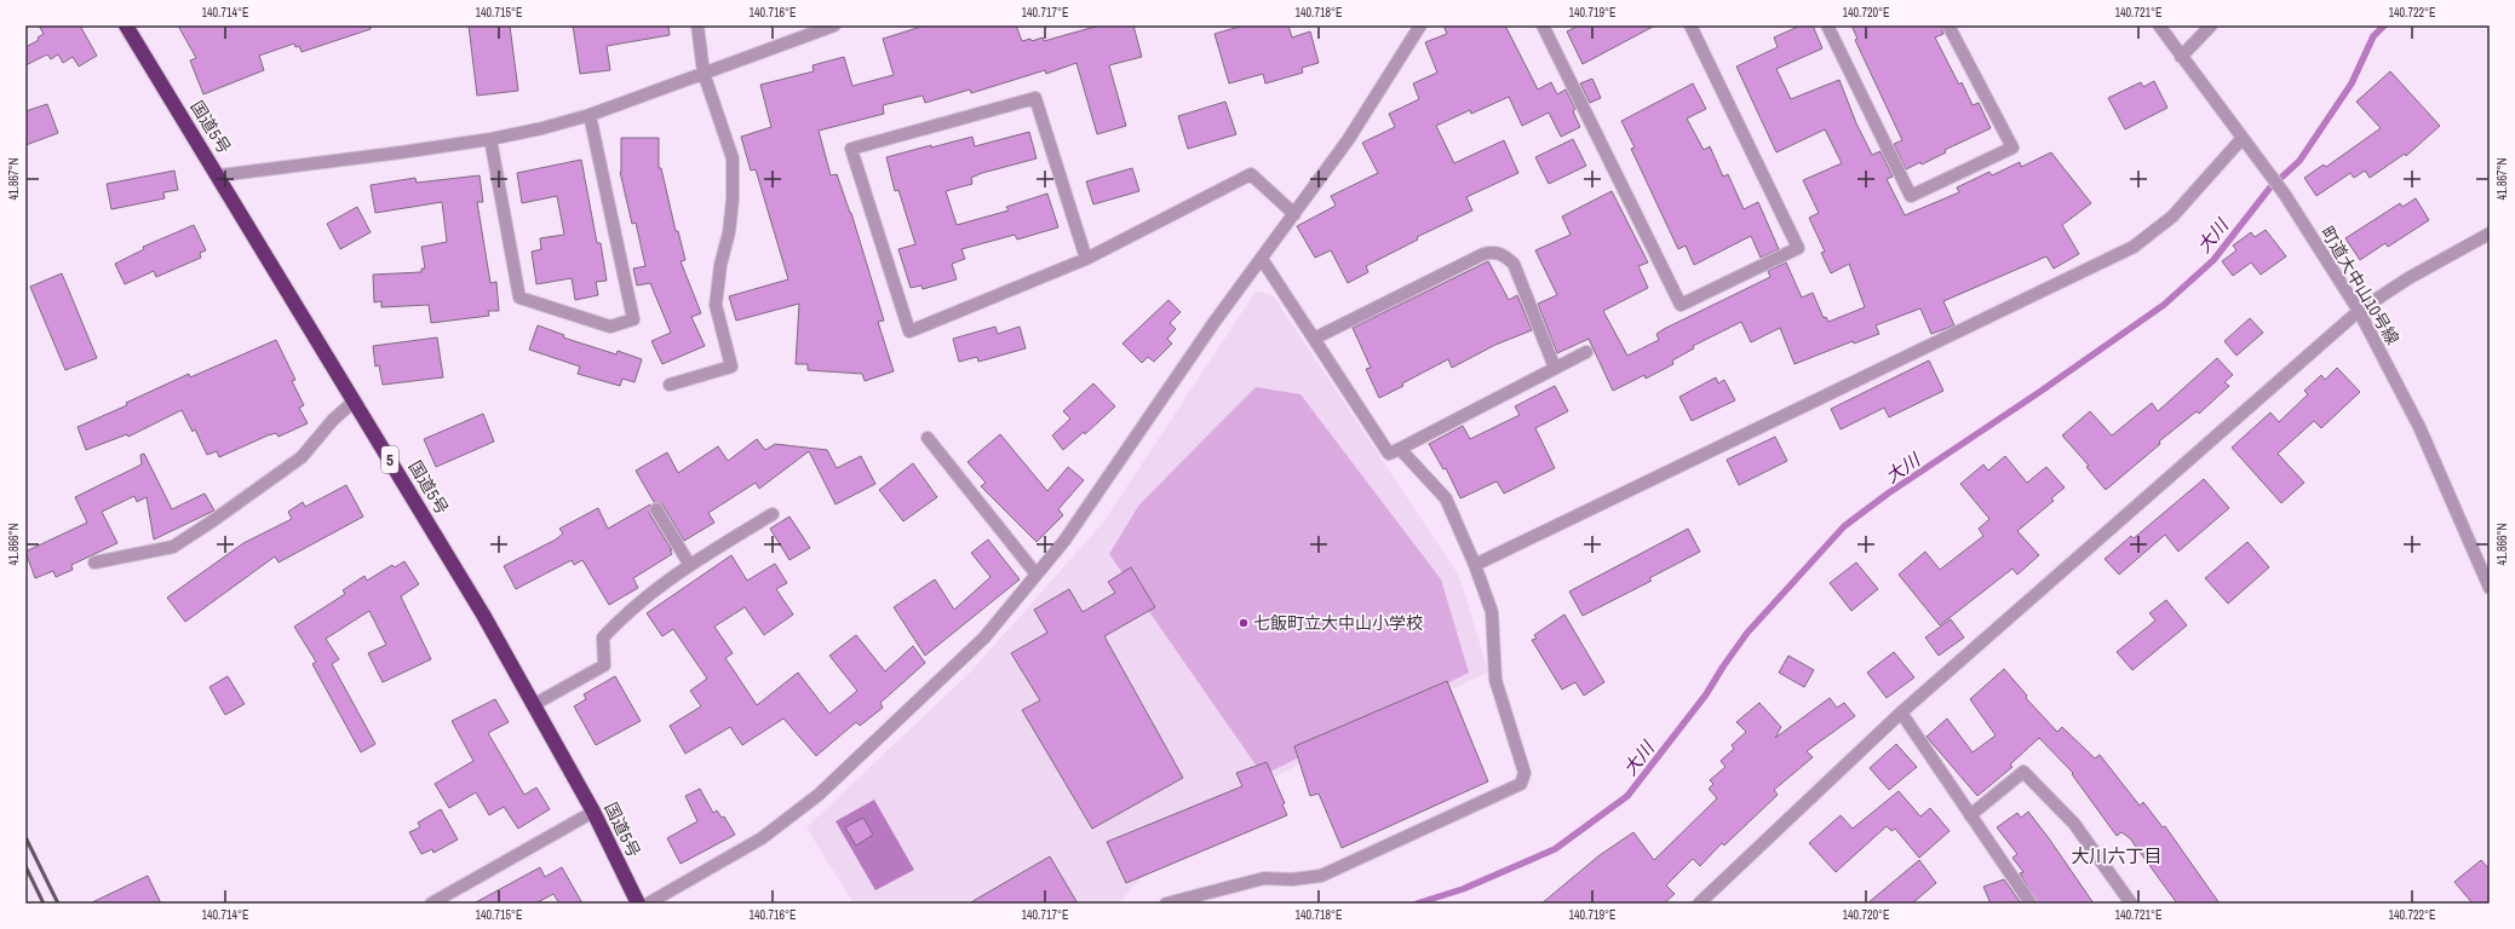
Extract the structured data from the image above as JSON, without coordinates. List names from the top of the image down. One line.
{"streets":{"highway":["国道5号","5"],"street":["町道大中山10号線"]},"districts":["大川六丁目"],"water":["大川"],"places":["七飯町立大中山小学校"],"coordinates":["140.714°E","140.715°E","140.716°E","140.717°E","140.718°E","140.719°E","140.720°E","140.721°E","140.722°E","41.867°N","41.866°N"]}
